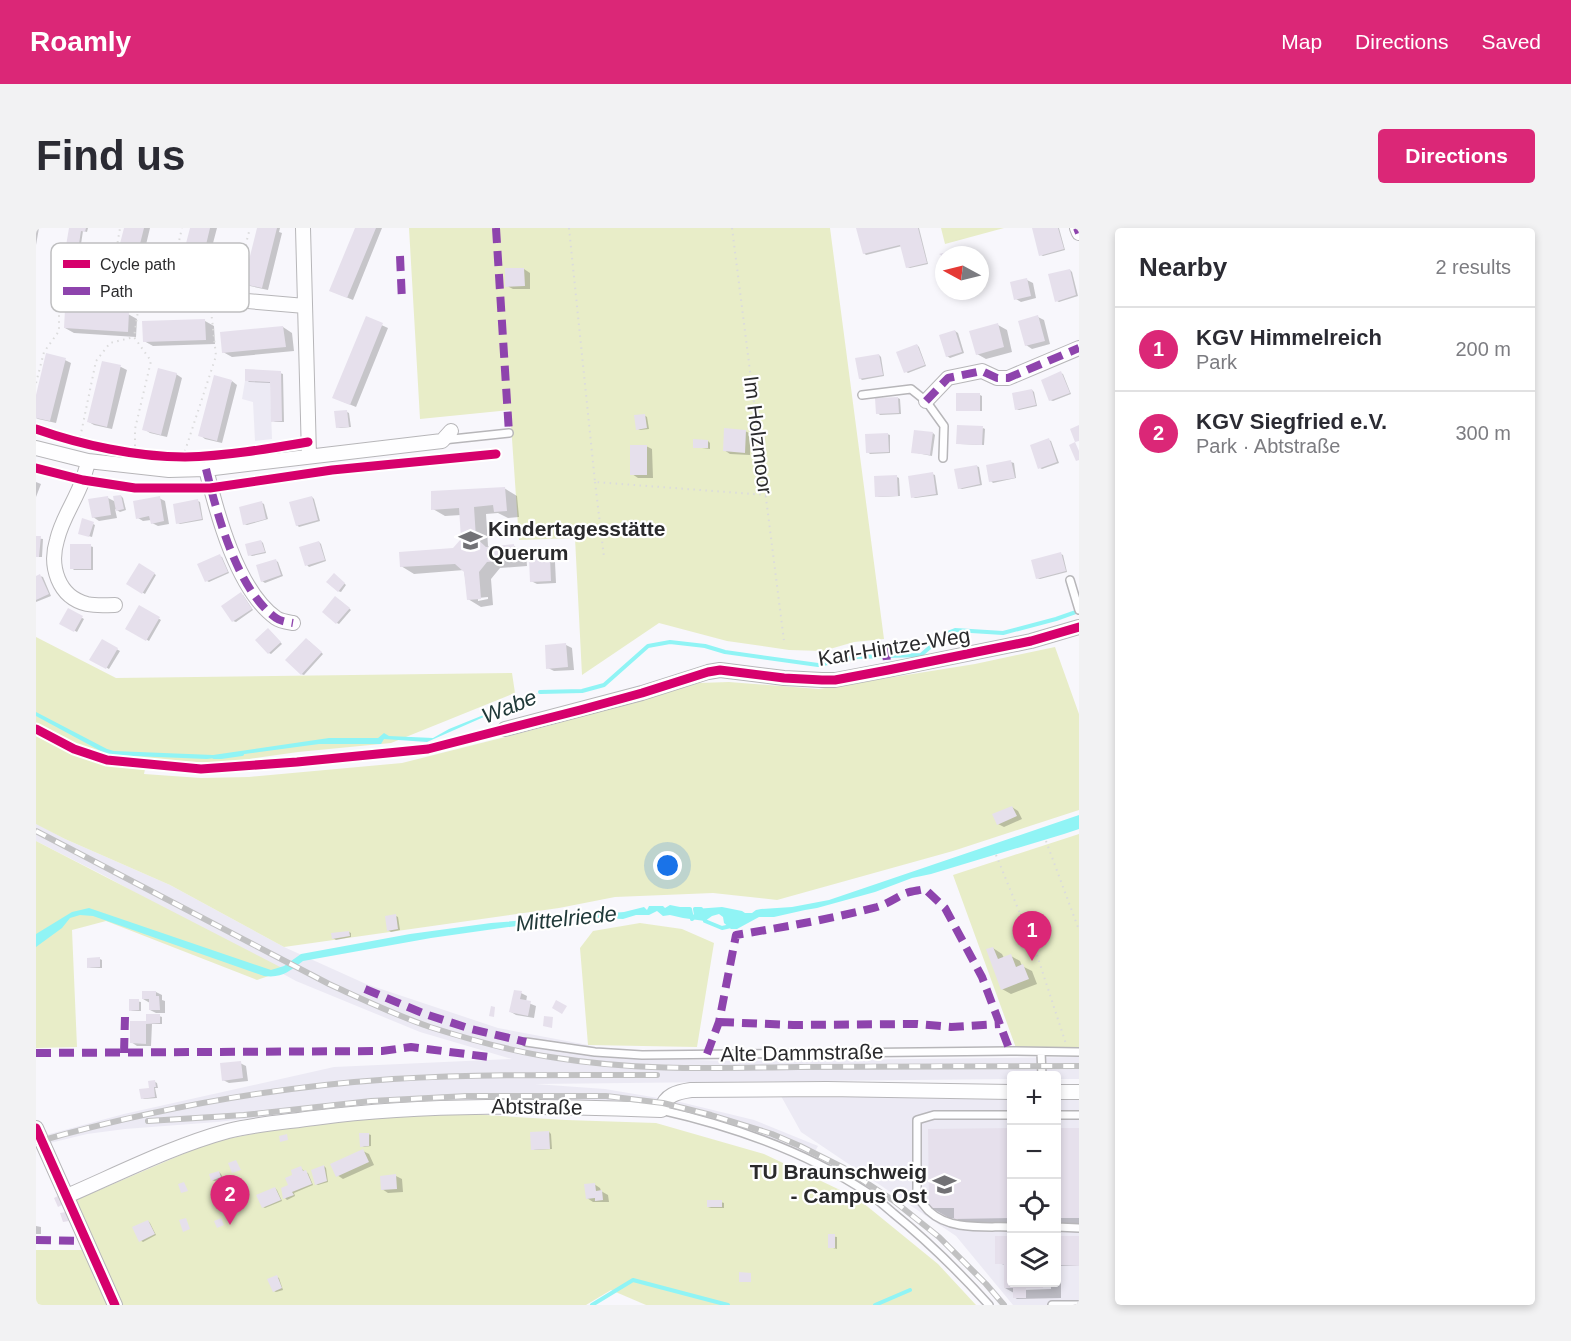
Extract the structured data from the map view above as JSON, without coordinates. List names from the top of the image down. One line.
{"streets":{"street":["Karl-Hintze-Weg","Abtstraße"],"lane":["Alte Dammstraße"],"path":["Im Holzmoor"]},"water":["Wabe","Mittelriede"],"places":{"school or university":["Kindertagesstätte Querum","TU Braunschweig - Campus Ost"]},"legend":["Cycle path","Path"],"north":"left","page":{"header":"Roamly","nav":["Map","Directions","Saved"],"buttons":"Directions","title":"Find us","heading":["Nearby","2 results"],"list":[{"mark":"1","name":"KGV Himmelreich","note":"Park","value":"200 m"},{"mark":"2","name":"KGV Siegfried e.V.","note":"Park · Abtstraße","value":"300 m"}],"pins":["1","2"],"map_buttons":["+","−"]}}
